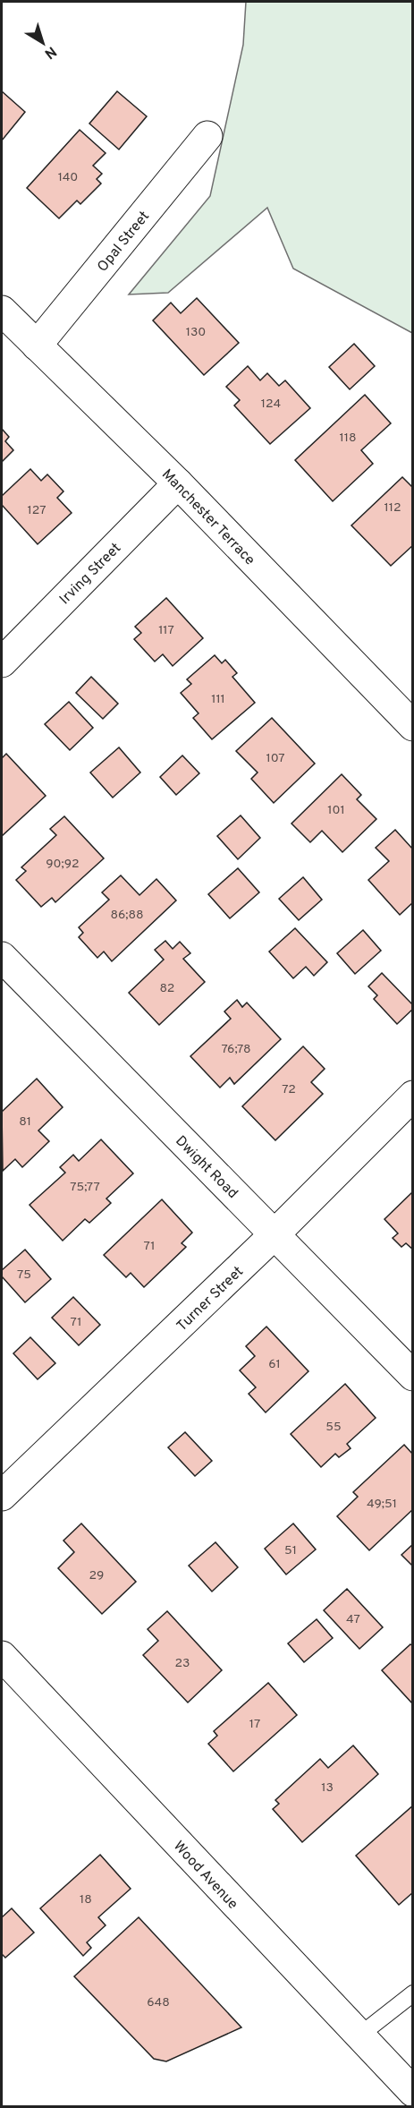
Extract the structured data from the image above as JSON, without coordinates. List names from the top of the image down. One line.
{"streets":{"street":["Opal Street","Manchester Terrace","Irving Street","Dwight Road","Turner Street","Wood Avenue"]},"crossings":[["Opal Street","Manchester Terrace"],["Manchester Terrace","Irving Street"],["Dwight Road","Turner Street"]],"house_numbers":["140","130","124","118","112","127","117","111","107","101","90;92","86;88","82","76;78","72","81","75;77","71","75","71","61","55","49;51","51","29","47","23","17","13","18","648"],"north":"bottom right"}
